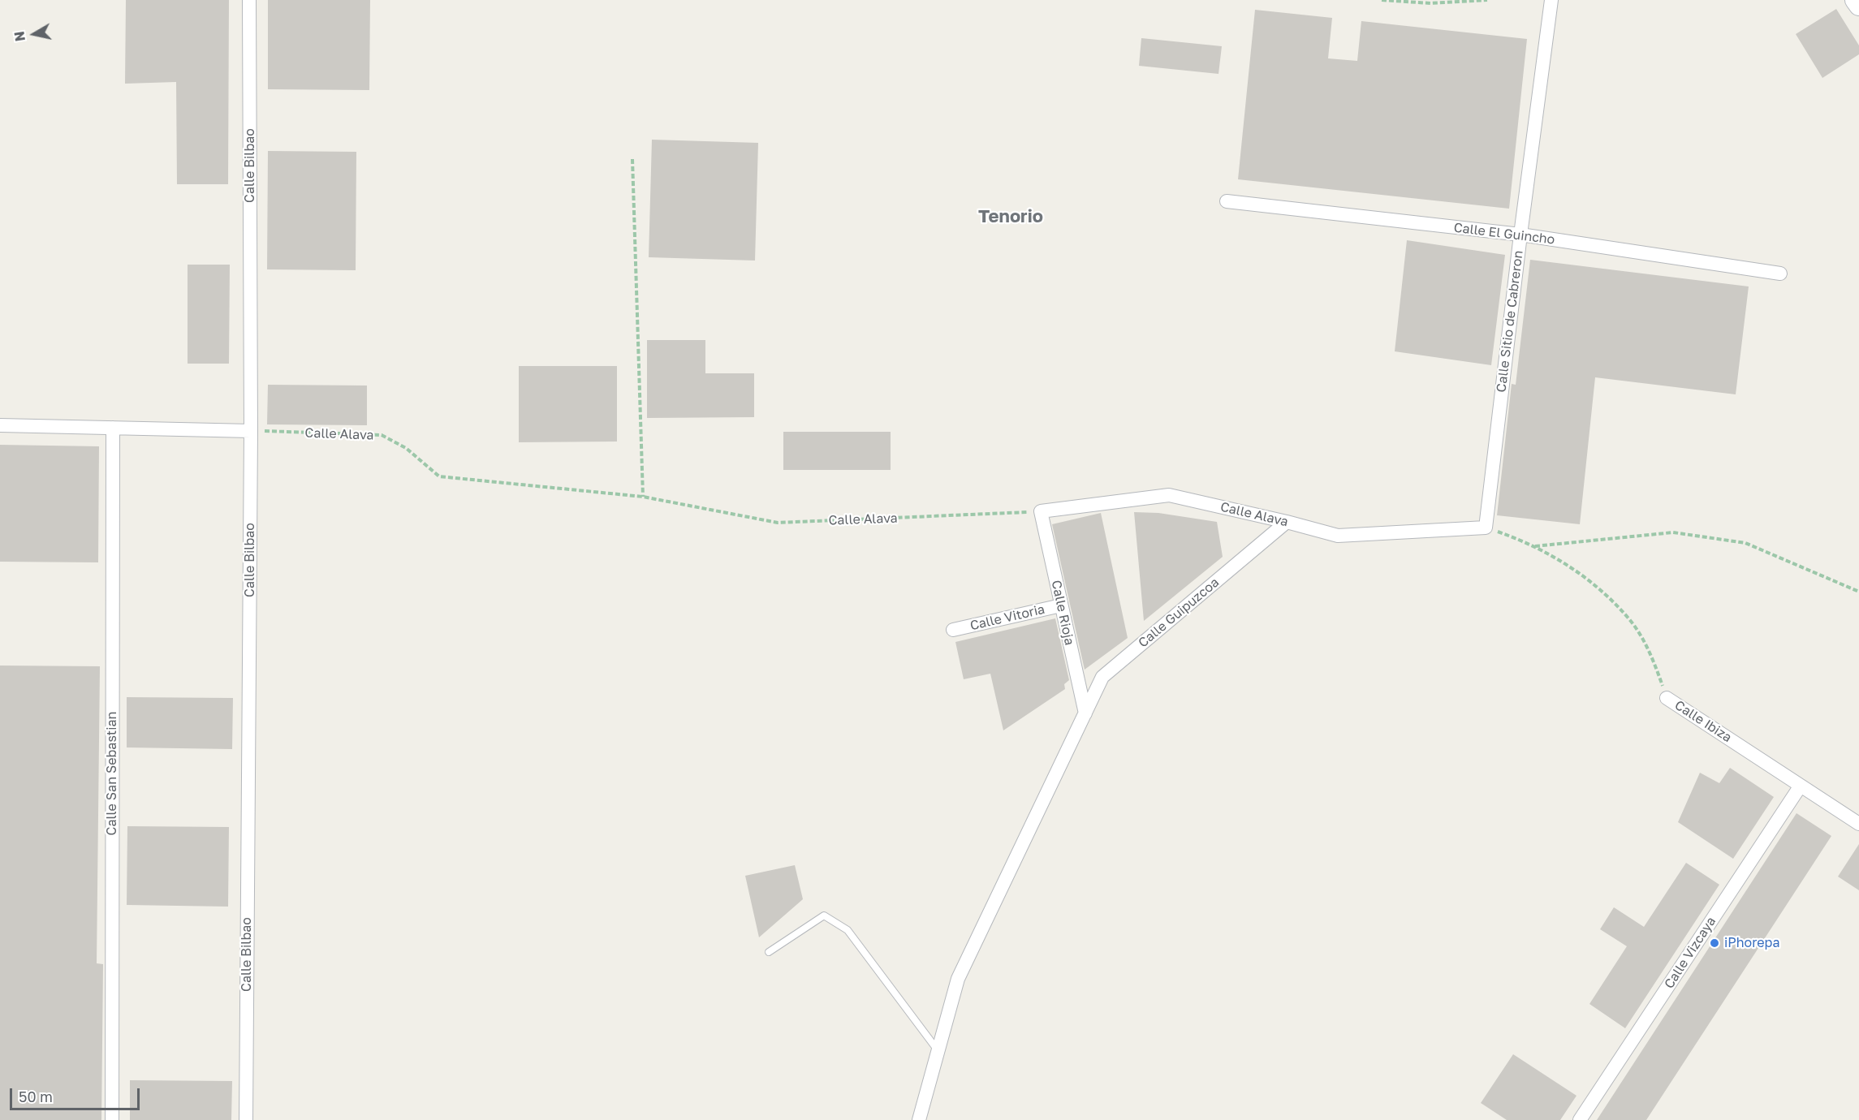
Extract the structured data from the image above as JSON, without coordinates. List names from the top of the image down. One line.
{"streets":{"street":["Calle Bilbao","Calle El Guincho","Calle Sitio de Cabreron","Calle Alava","Calle Rioja","Calle Guipuzcoa","Calle Vitoria","Calle Ibiza","Calle San Sebastian","Calle Vizcaya"]},"crossings":[["Calle Bilbao","Calle Alava"],["Calle El Guincho","Calle Sitio de Cabreron"],["Calle Sitio de Cabreron","Calle Alava"],["Calle Sitio de Cabreron","Calle Ibiza"],["Calle Alava","Calle Rioja"],["Calle Alava","Calle Guipuzcoa"],["Calle Alava","Calle Ibiza"],["Calle Rioja","Calle Guipuzcoa"],["Calle Rioja","Calle Vitoria"],["Calle Ibiza","Calle Vizcaya"]],"districts":["Tenorio"],"places":["iPhorepa"],"scale_bar":"50 m","north":"left"}
